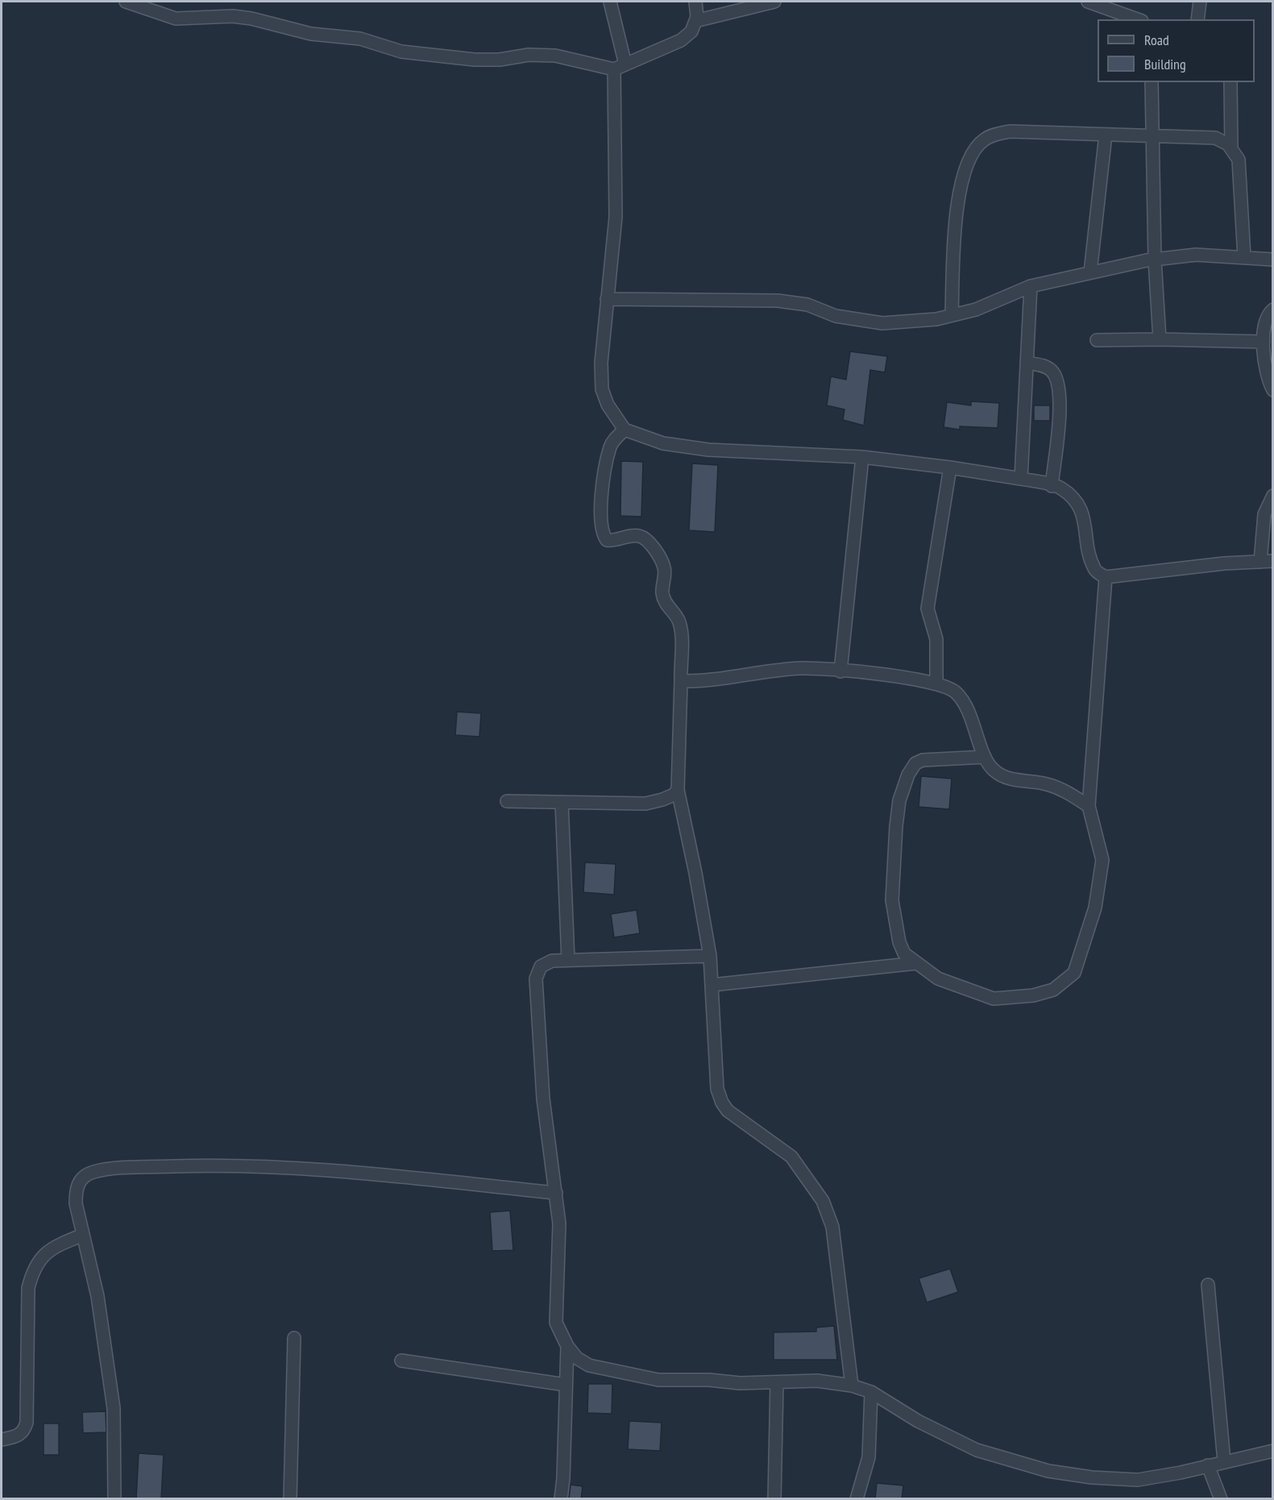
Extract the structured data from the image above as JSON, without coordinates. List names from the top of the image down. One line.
{"legend":["Road","Building"]}
